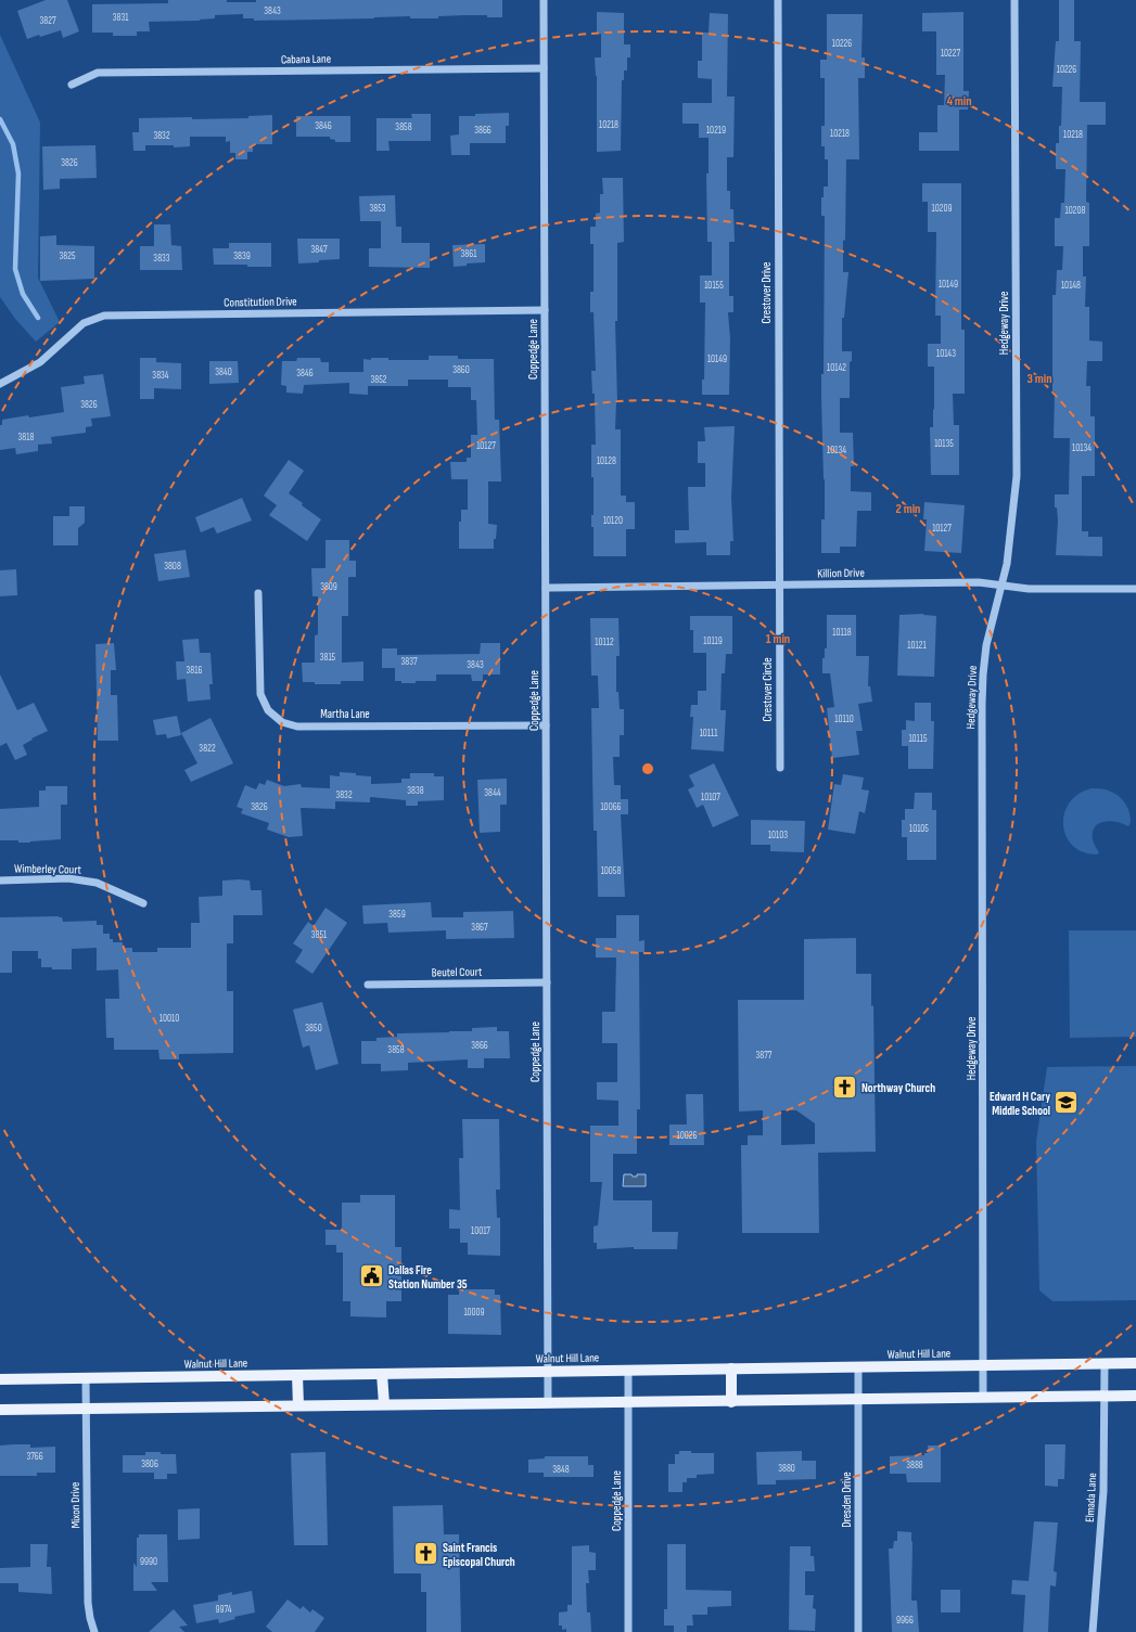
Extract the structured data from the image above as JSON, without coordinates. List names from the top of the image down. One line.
{"streets":{"main road":["Walnut Hill Lane"],"street":["Cabana Lane","Crestover Drive","Constitution Drive","Hedgeway Drive","Coppedge Lane","Killion Drive","Crestover Circle","Martha Lane","Wimberley Court","Beutel Court","Elmada Lane","Dresden Drive","Mixon Drive"]},"crossings":[["Cabana Lane","Coppedge Lane"],["Crestover Drive","Killion Drive"],["Crestover Drive","Crestover Circle"],["Constitution Drive","Coppedge Lane"],["Hedgeway Drive","Killion Drive"],["Hedgeway Drive","Walnut Hill Lane"],["Coppedge Lane","Killion Drive"],["Coppedge Lane","Martha Lane"],["Coppedge Lane","Beutel Court"],["Coppedge Lane","Walnut Hill Lane"],["Killion Drive","Crestover Circle"],["Walnut Hill Lane","Elmada Lane"],["Walnut Hill Lane","Dresden Drive"],["Walnut Hill Lane","Mixon Drive"]],"places":{"church":["Northway Church","Saint Francis Episcopal Church"],"school or university":["Edward H Cary Middle School"],"public building":["Dallas Fire Station Number 35"]},"house_numbers":["3843","3831","3827","10226","10227","10226","10218","3846","3858","3866","10219","10218","10218","3832","3826","3853","10209","10208","3847","3861","3825","3839","3833","10149","10155","10148","10143","10149","10142","3860","3840","3846","3834","3852","3826","3818","10135","10127","10134","10134","10128","10120","10127","3808","3809","10118","10119","10112","10121","3815","3837","3843","3816","10110","10111","10115","3822","3838","3844","3832","10107","3826","10066","10105","10103","10058","3859","3867","3851","10010","3850","3866","3858","3877","10026","10017","10009","3766","3806","3888","3880","3848","9990","9974","9966"],"rings":["4 min","3 min","2 min","1 min"]}
